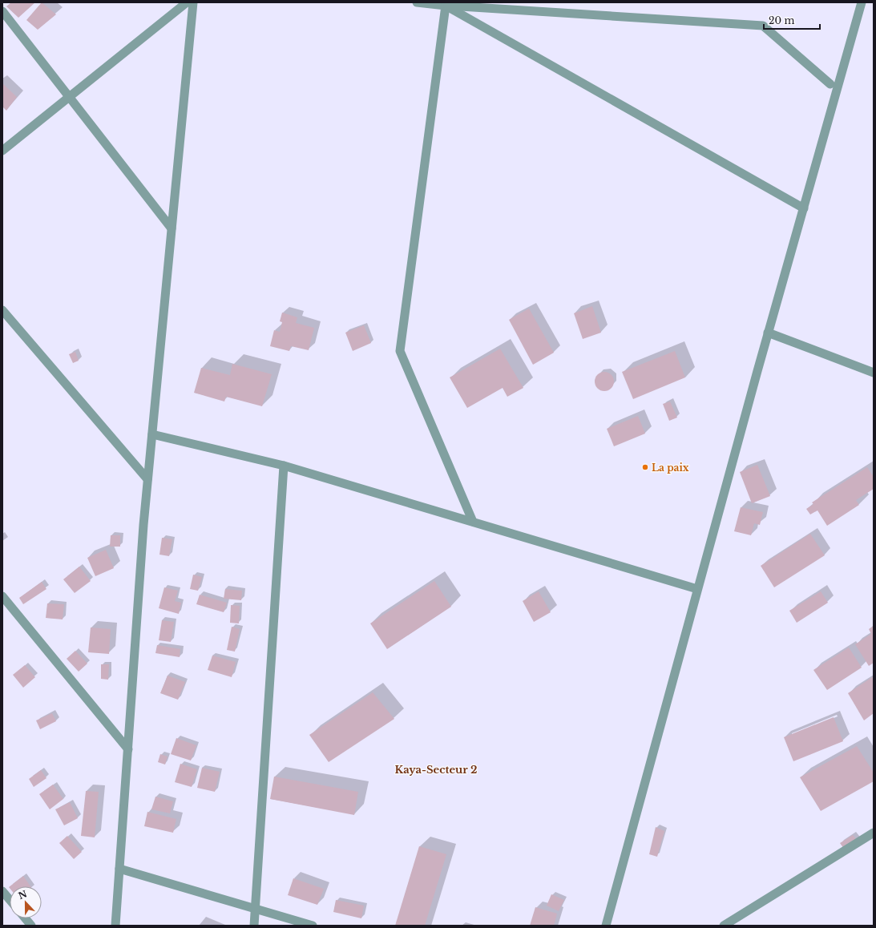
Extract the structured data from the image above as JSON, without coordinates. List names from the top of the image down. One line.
{"districts":["Kaya-Secteur 2"],"places":["La paix"],"scale_bar":"20 m","north":"top"}
